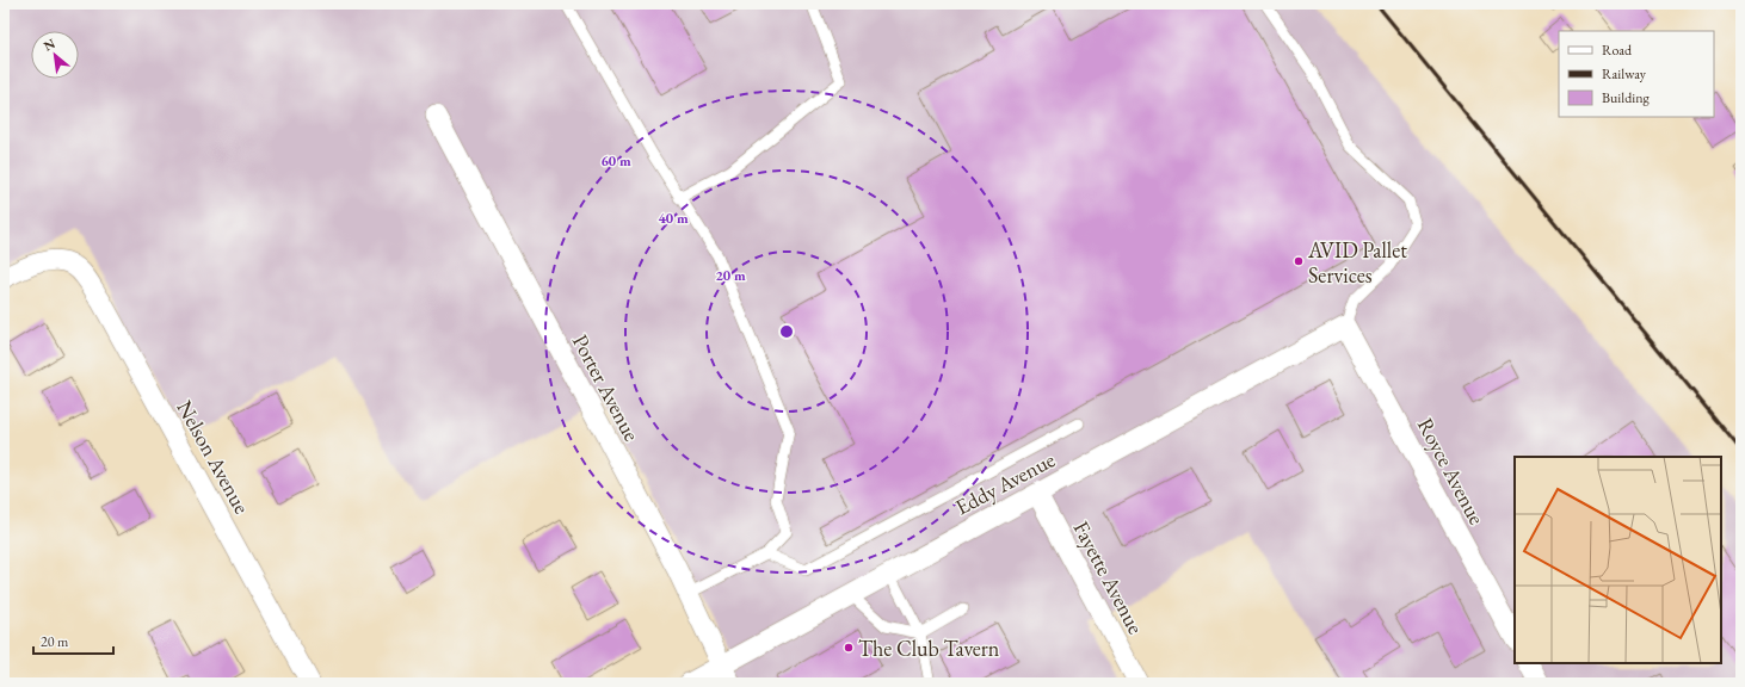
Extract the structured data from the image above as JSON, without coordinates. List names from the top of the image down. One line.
{"streets":{"street":["Porter Avenue","Nelson Avenue","Royce Avenue","Eddy Avenue","Fayette Avenue"]},"crossings":[["Porter Avenue","Eddy Avenue"],["Royce Avenue","Eddy Avenue"],["Eddy Avenue","Fayette Avenue"]],"places":["AVID Pallet Services","The Club Tavern"],"legend":["Road","Railway","Building"],"scale_bar":"20 m","north":"top left","rings":["60 m","40 m","20 m"]}
